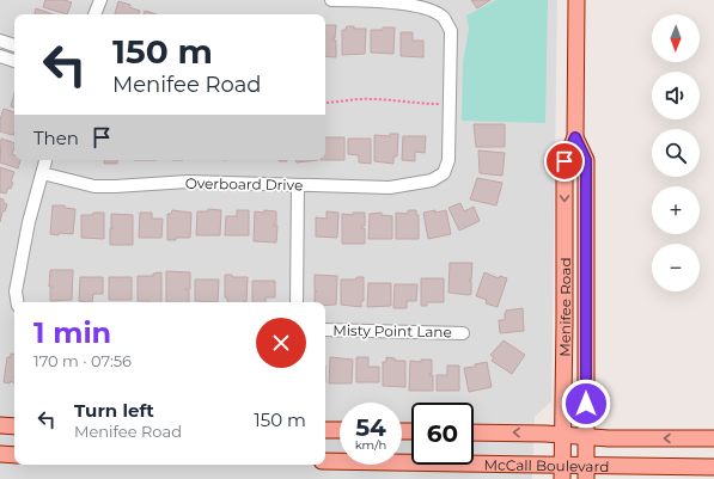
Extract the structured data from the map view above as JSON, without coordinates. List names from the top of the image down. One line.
{"streets":{"main road":["Menifee Road","McCall Boulevard"],"street":["Overboard Drive","Misty Point Lane"]},"crossings":[["Menifee Road","McCall Boulevard"]],"north":"bottom","page":{"map_buttons":["+","−"],"turn":["150 m","Menifee Road"],"then":"Then","heading":["1 min","170 m · 07:56"],"list":[{"name":"Turn left","note":"Menifee Road","value":"150 m"}],"speed":"54 km/h","limit":"60"}}
